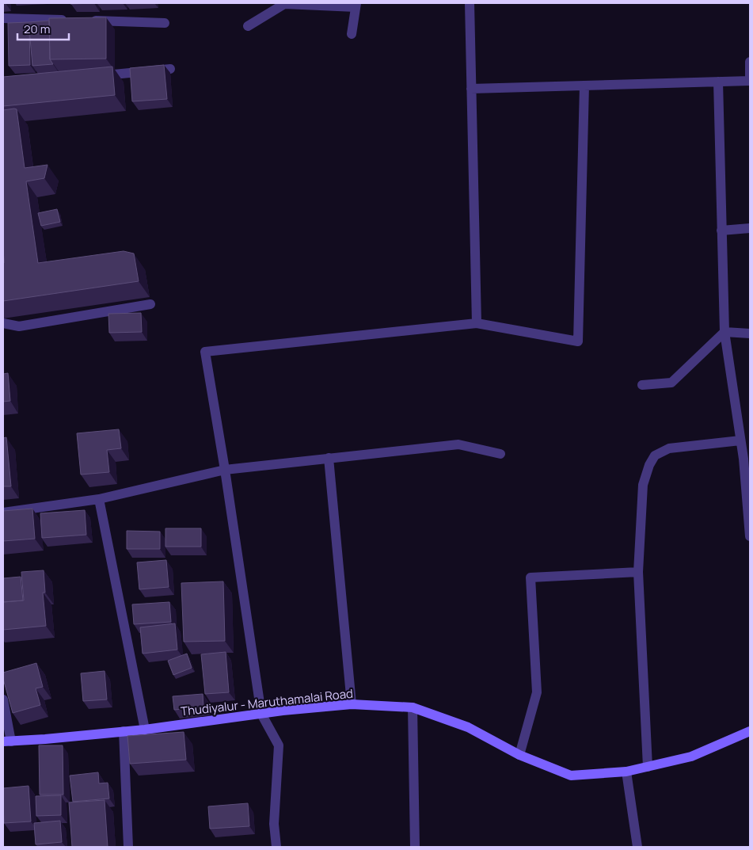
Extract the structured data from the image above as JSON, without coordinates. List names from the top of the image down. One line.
{"streets":{"main road":["Thudiyalur - Maruthamalai Road"]},"scale_bar":"20 m"}
